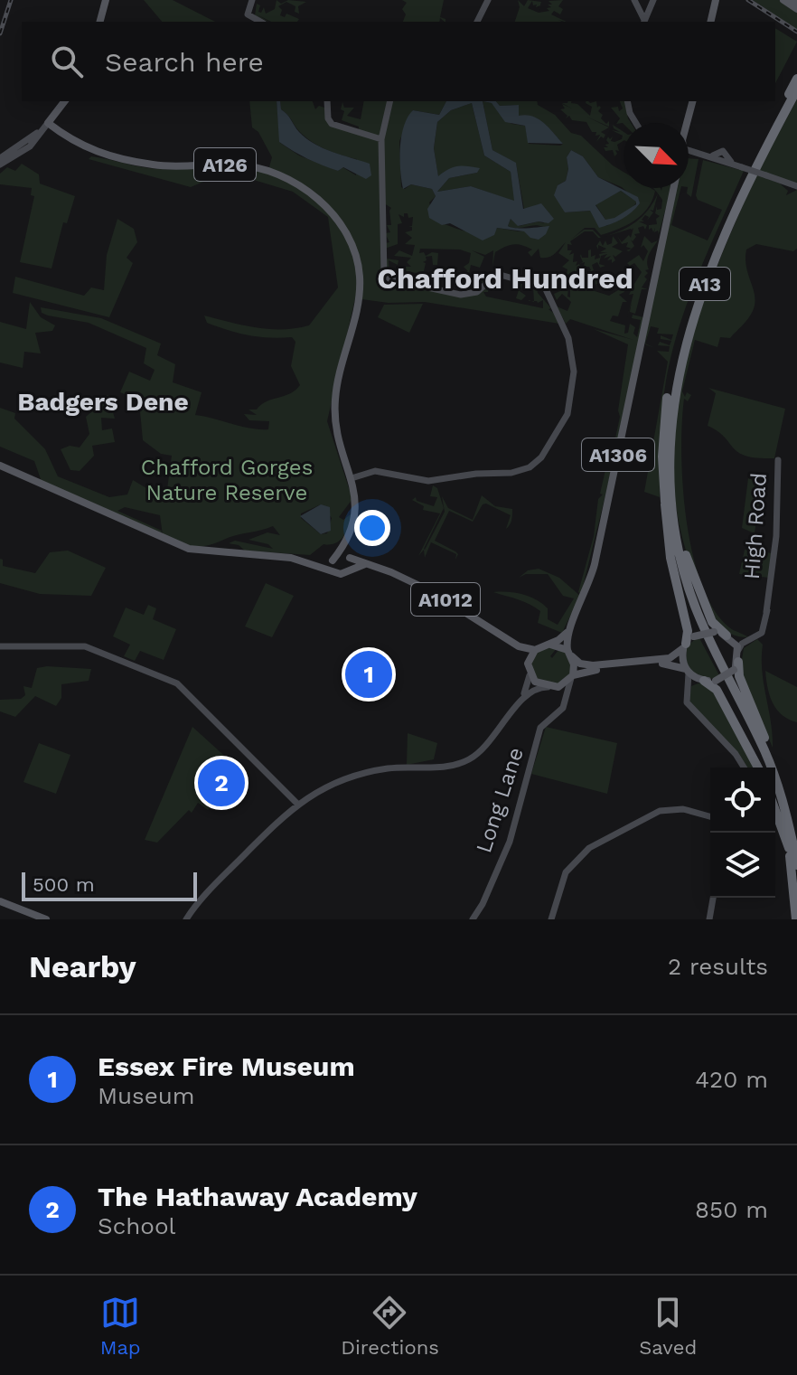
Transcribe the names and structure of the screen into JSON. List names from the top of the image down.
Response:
{
  "streets": {
    "highway": ["A13"],
    "main road": ["A126", "A1306", "A1012"],
    "street": ["High Road", "Long Lane"]
  },
  "crossings": [
    ["A126", "A1012"],
    ["A13", "High Road"],
    ["A1306", "A1012"],
    ["A1306", "Long Lane"],
    ["A1012", "Long Lane"]
  ],
  "districts": ["Chafford Hundred", "Badgers Dene"],
  "parks": ["Chafford Gorges Nature Reserve"],
  "scale_bar": "500 m",
  "north": "bottom right",
  "page": {
    "search": "Search here",
    "pins": ["1", "2"],
    "scale": "500 m",
    "heading": ["Nearby", "2 results"],
    "list": [
      {
        "mark": "1",
        "name": "Essex Fire Museum",
        "note": "Museum",
        "value": "420 m"
      },
      {
        "mark": "2",
        "name": "The Hathaway Academy",
        "note": "School",
        "value": "850 m"
      }
    ],
    "nav": ["Map", "Directions", "Saved"]
  }
}
